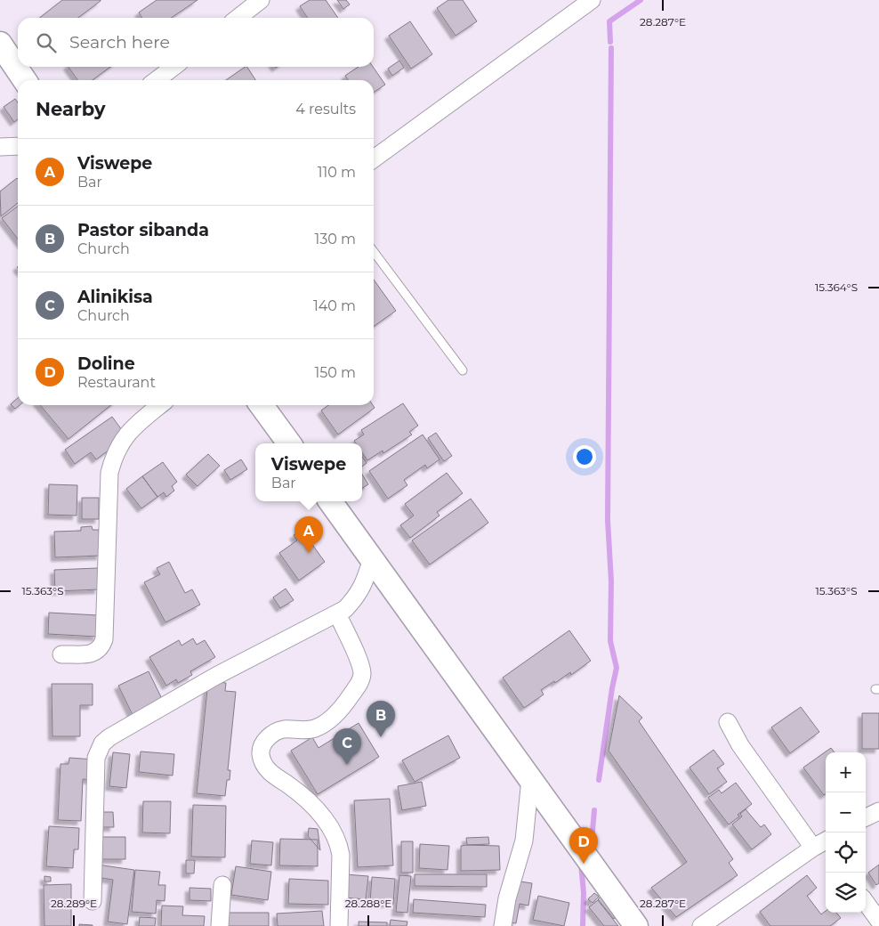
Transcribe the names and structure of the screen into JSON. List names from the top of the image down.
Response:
{
  "page": {
    "search": "Search here",
    "heading": ["Nearby", "4 results"],
    "list": [
      {
        "mark": "A",
        "name": "Viswepe",
        "note": "Bar",
        "value": "110 m"
      },
      {
        "mark": "B",
        "name": "Pastor sibanda",
        "note": "Church",
        "value": "130 m"
      },
      {
        "mark": "C",
        "name": "Alinikisa",
        "note": "Church",
        "value": "140 m"
      },
      {
        "mark": "D",
        "name": "Doline",
        "note": "Restaurant",
        "value": "150 m"
      }
    ],
    "popup": ["Viswepe", "Bar"],
    "pins": [
      "A",
      "B",
      "C",
      "D"
    ],
    "map_buttons": ["+", "−"]
  },
  "coordinates": [
    "28.287°E",
    "15.364°S",
    "15.363°S",
    "28.289°E",
    "28.288°E"
  ]
}
